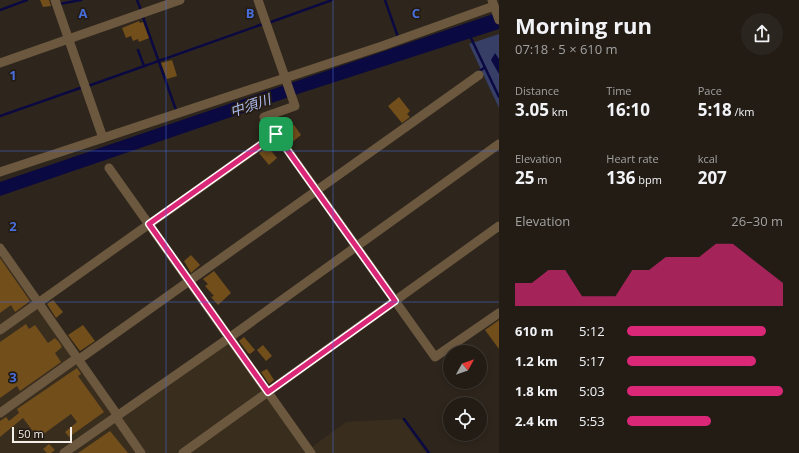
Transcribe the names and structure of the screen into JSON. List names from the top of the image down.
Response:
{
  "water": ["中須川"],
  "scale_bar": "50 m",
  "north": "top right",
  "page": {
    "heading": ["Morning run", "07:18 · 5 × 610 m"],
    "stats": [
      ["Distance", "3.05 km"],
      ["Time", "16:10"],
      ["Pace", "5:18 /km"],
      ["Elevation", "25 m"],
      ["Heart rate", "136 bpm"],
      ["kcal", "207"]
    ],
    "chart": ["Elevation", "26–30 m"],
    "list": [
      {
        "name": "610 m",
        "note": "5:12"
      },
      {
        "name": "1.2 km",
        "note": "5:17"
      },
      {
        "name": "1.8 km",
        "note": "5:03"
      },
      {
        "name": "2.4 km",
        "note": "5:53"
      }
    ],
    "scale": "50 m"
  },
  "grid": {
    "columns": ["A", "B", "C"],
    "rows": ["1", "2", "3"]
  }
}
